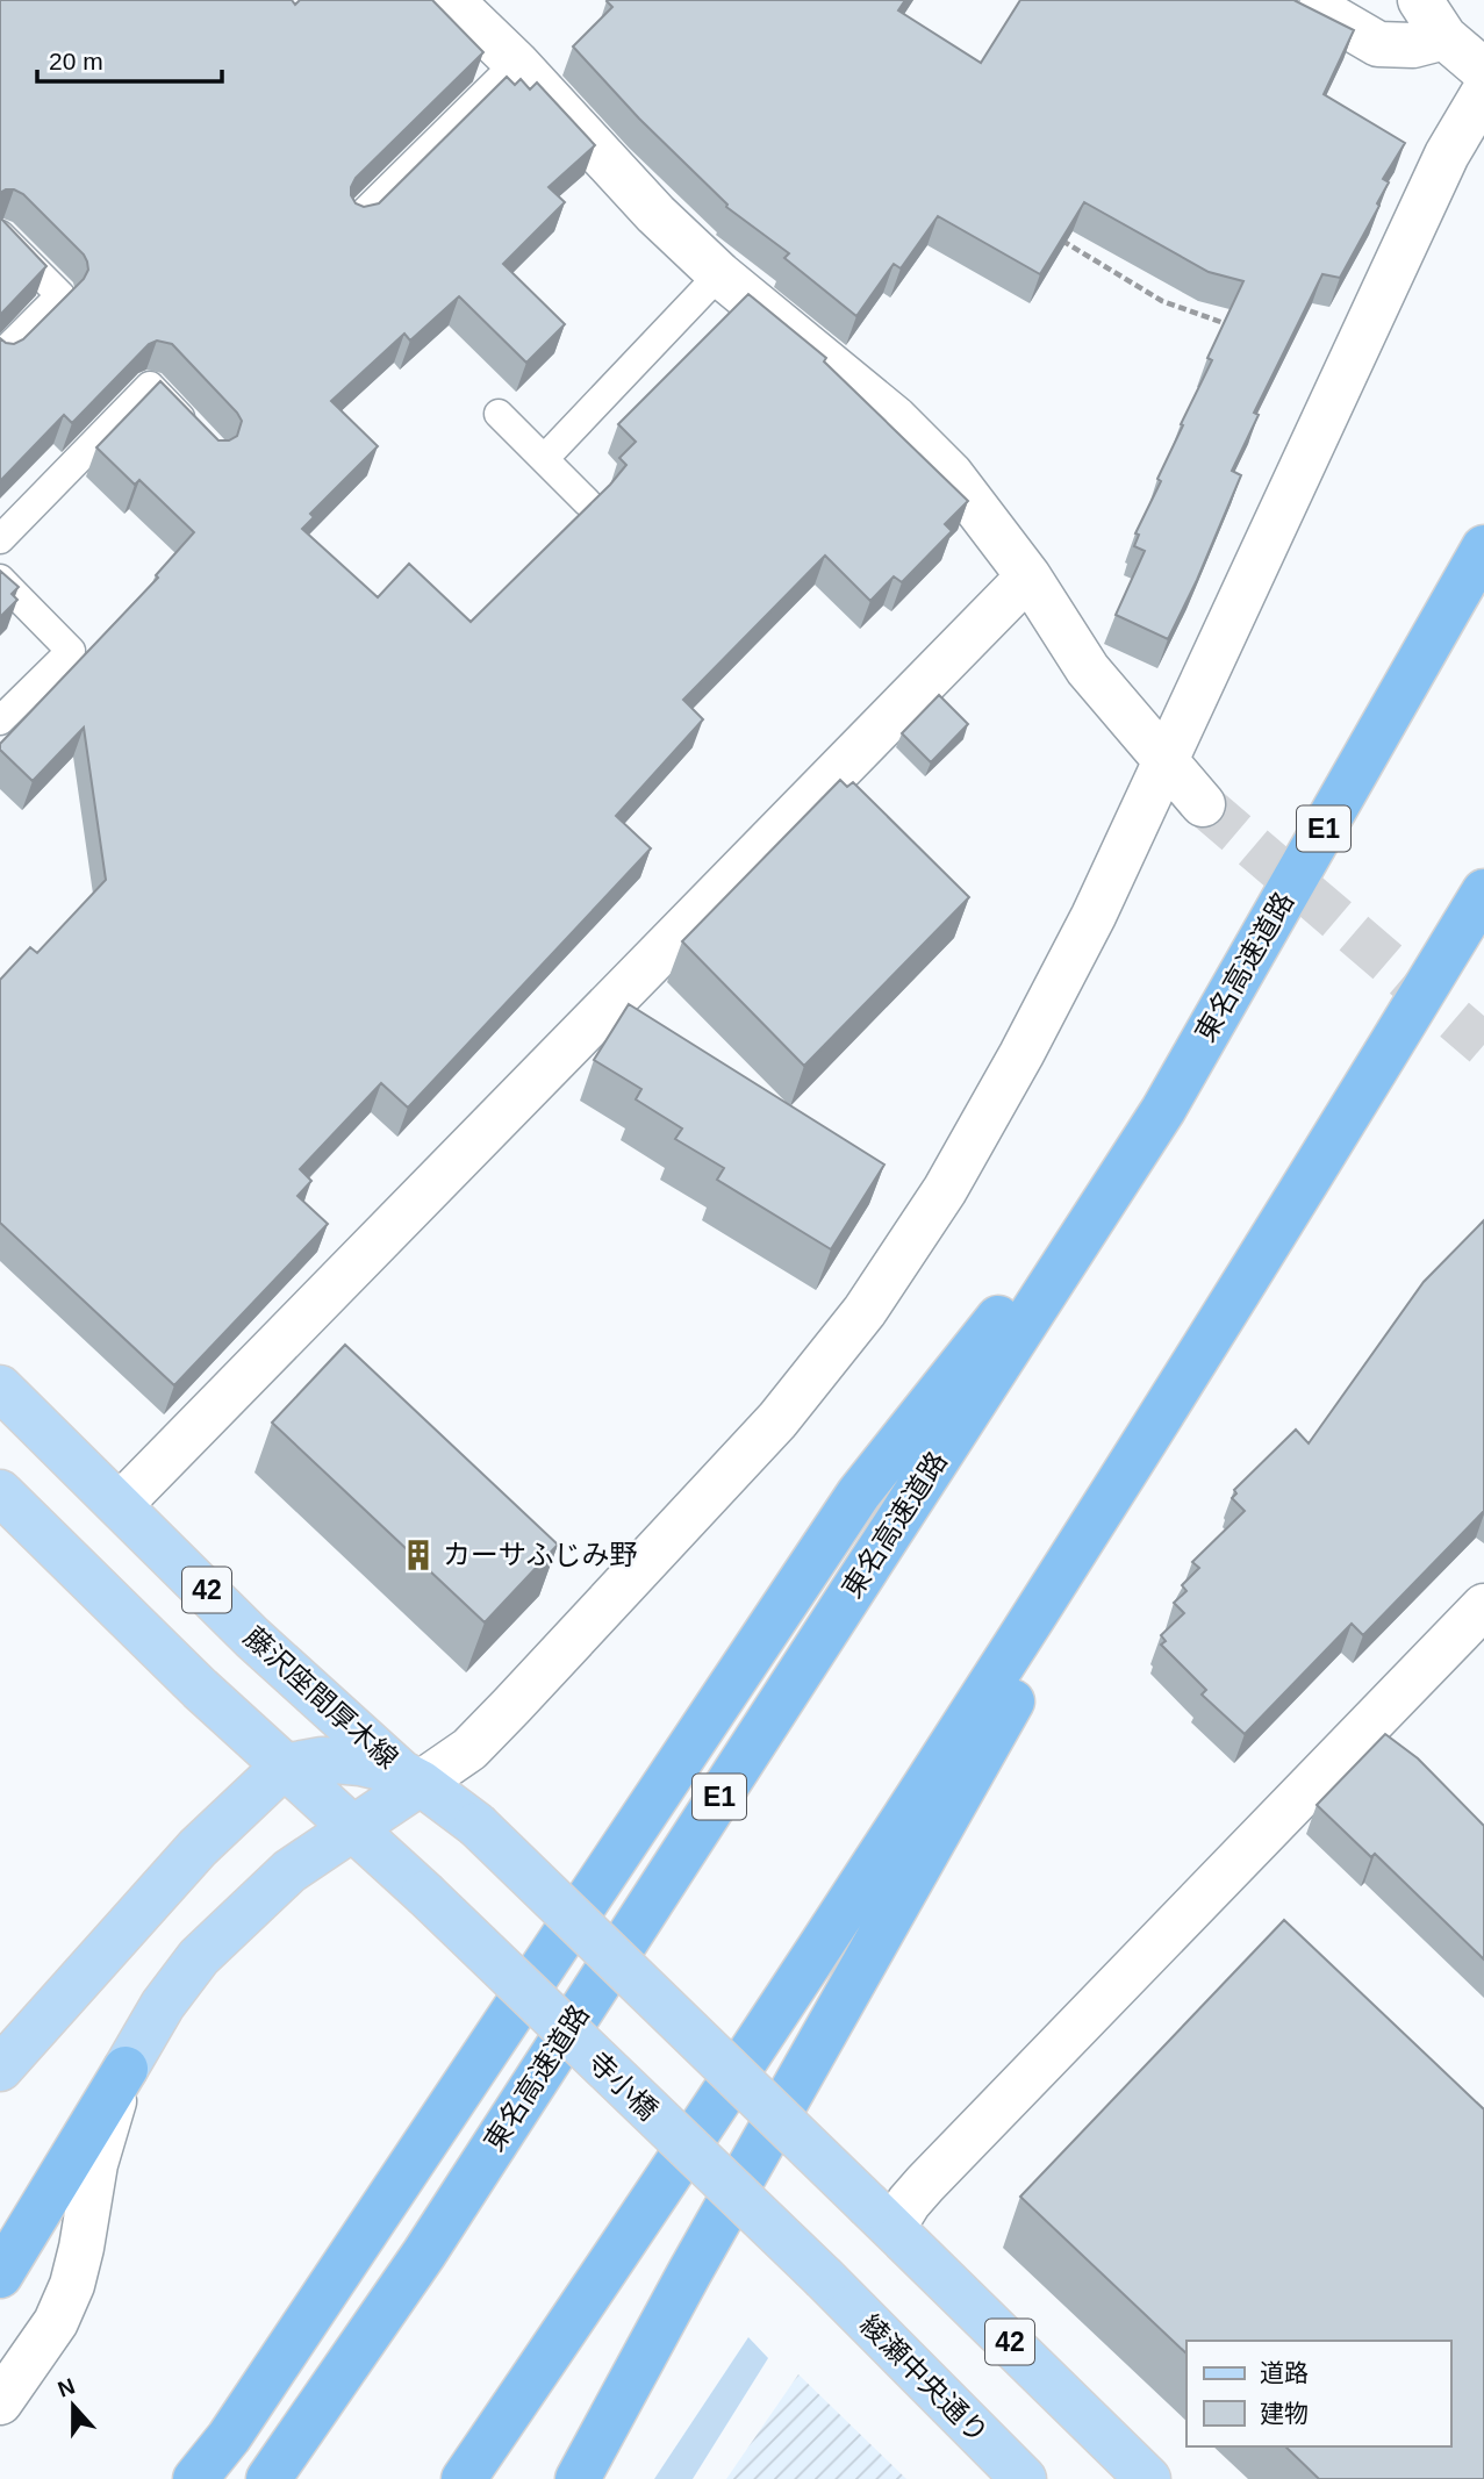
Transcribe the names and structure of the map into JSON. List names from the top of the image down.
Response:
{
  "streets": {
    "highway": ["E1", "東名高速道路"],
    "main road": [
      "42",
      "藤沢座間厚木線",
      "寺小橋",
      "綾瀬中央通り"
    ]
  },
  "crossings": [
    ["42", "藤沢座間厚木線"],
    ["42", "寺小橋"],
    ["寺小橋", "綾瀬中央通り"]
  ],
  "places": {
    "building": ["カーサふじみ野"]
  },
  "legend": ["道路", "建物"],
  "scale_bar": "20 m",
  "north": "top"
}
